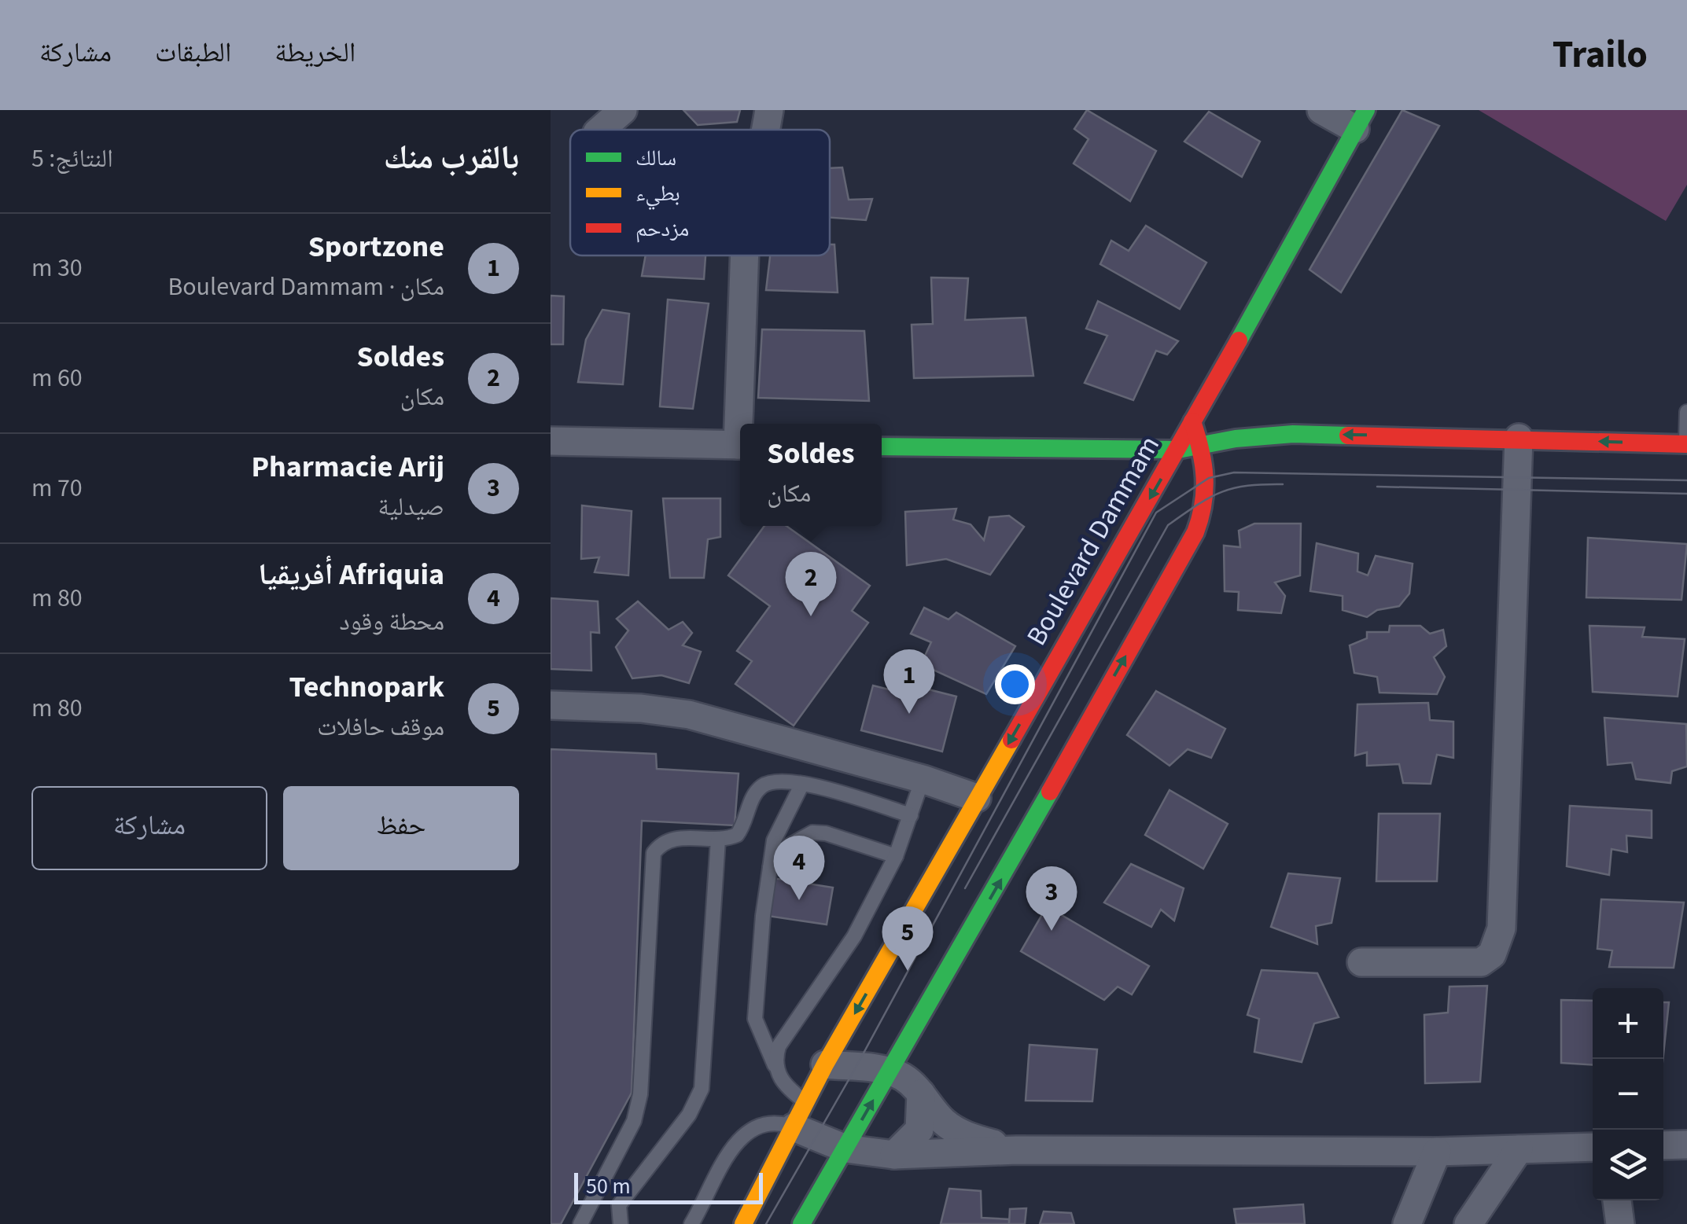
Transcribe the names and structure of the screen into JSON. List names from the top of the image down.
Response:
{
  "streets": {
    "street": ["Boulevard Dammam"]
  },
  "legend": ["سالك", "بطيء", "مزدحم"],
  "scale_bar": "50 m",
  "page": {
    "header": "Trailo",
    "nav": ["الخريطة", "الطبقات", "مشاركة"],
    "heading": ["بالقرب منك", "النتائج: 5"],
    "list": [
      {
        "mark": "1",
        "name": "Sportzone",
        "note": "مكان · Boulevard Dammam",
        "value": "30 m"
      },
      {
        "mark": "2",
        "name": "Soldes",
        "note": "مكان",
        "value": "60 m"
      },
      {
        "mark": "3",
        "name": "Pharmacie Arij",
        "note": "صيدلية",
        "value": "70 m"
      },
      {
        "mark": "4",
        "name": "Afriquia أفريقيا",
        "note": "محطة وقود",
        "value": "80 m"
      },
      {
        "mark": "5",
        "name": "Technopark",
        "note": "موقف حافلات",
        "value": "80 m"
      }
    ],
    "popup": ["Soldes", "مكان"],
    "pins": [
      "2",
      "1",
      "4",
      "3",
      "5"
    ],
    "buttons": ["حفظ", "مشاركة"],
    "map_buttons": ["+", "−"],
    "scale": "50 m"
  }
}
